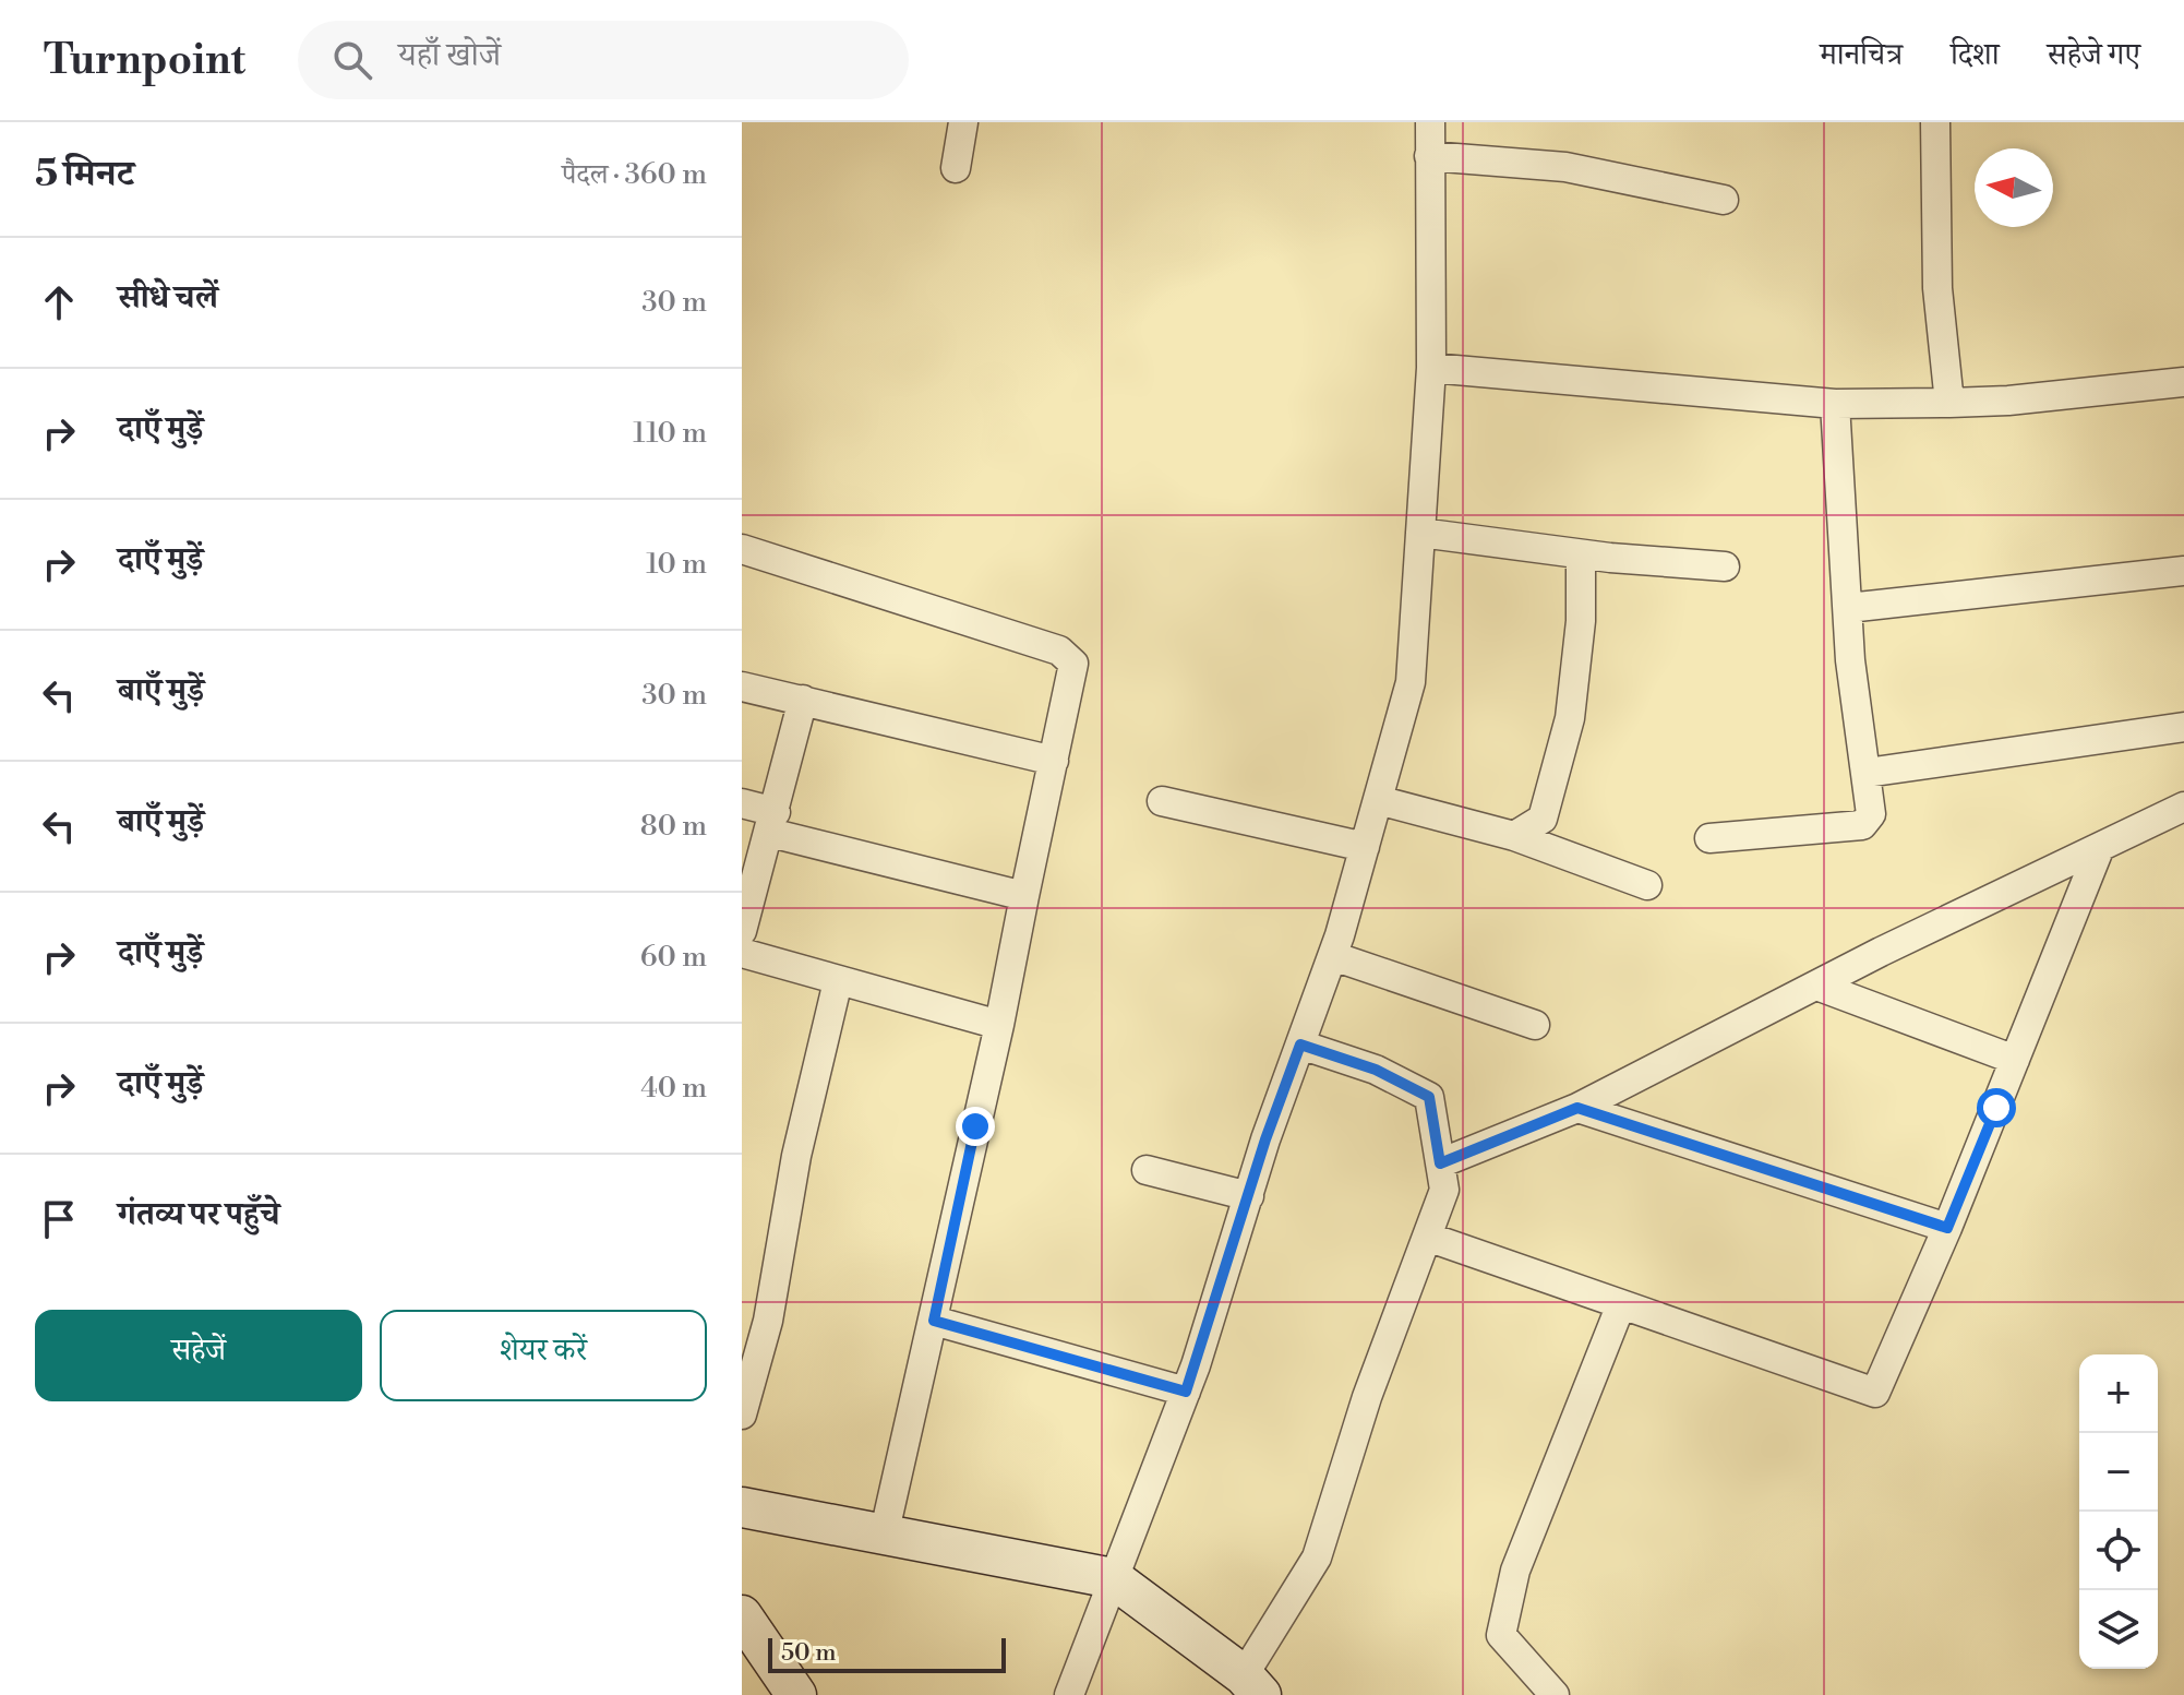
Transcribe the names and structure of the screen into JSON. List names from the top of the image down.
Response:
{
  "scale_bar": "50 m",
  "north": "left",
  "page": {
    "header": "Turnpoint",
    "search": "यहाँ खोजें",
    "nav": ["मानचित्र", "दिशा", "सहेजे गए"],
    "heading": ["5 मिनट", "पैदल · 360 m"],
    "list": [
      ["सीधे चलें", "30 m"],
      ["दाएँ मुड़ें", "110 m"],
      ["दाएँ मुड़ें", "10 m"],
      ["बाएँ मुड़ें", "30 m"],
      ["बाएँ मुड़ें", "80 m"],
      ["दाएँ मुड़ें", "60 m"],
      ["दाएँ मुड़ें", "40 m"],
      "गंतव्य पर पहुँचे"
    ],
    "buttons": ["सहेजें", "शेयर करें"],
    "map_buttons": ["+", "−"],
    "scale": "50 m"
  }
}
